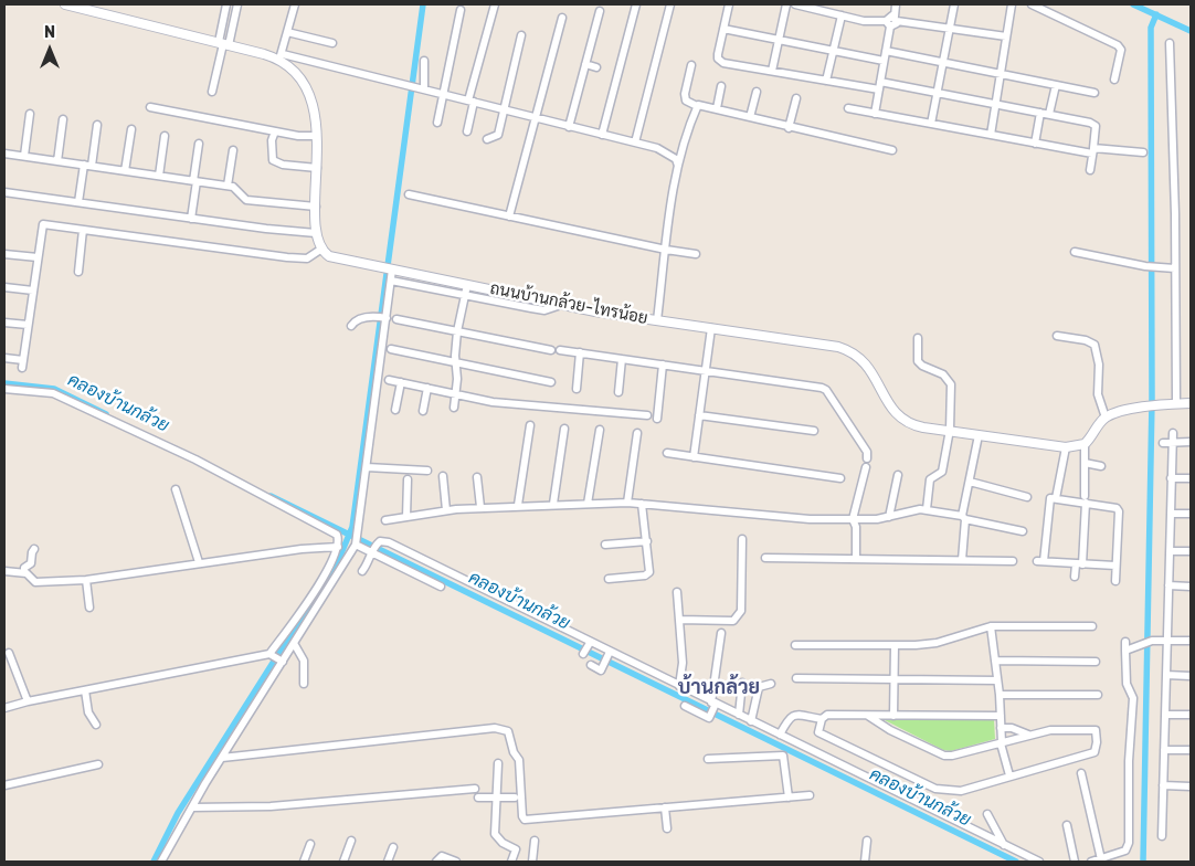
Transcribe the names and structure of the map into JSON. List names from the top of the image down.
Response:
{
  "streets": {
    "street": ["ถนนบ้านกล้วย-ไทรน้อย"]
  },
  "districts": ["บ้านกล้วย"],
  "water": ["คลองบ้านกล้วย"],
  "north": "top"
}
